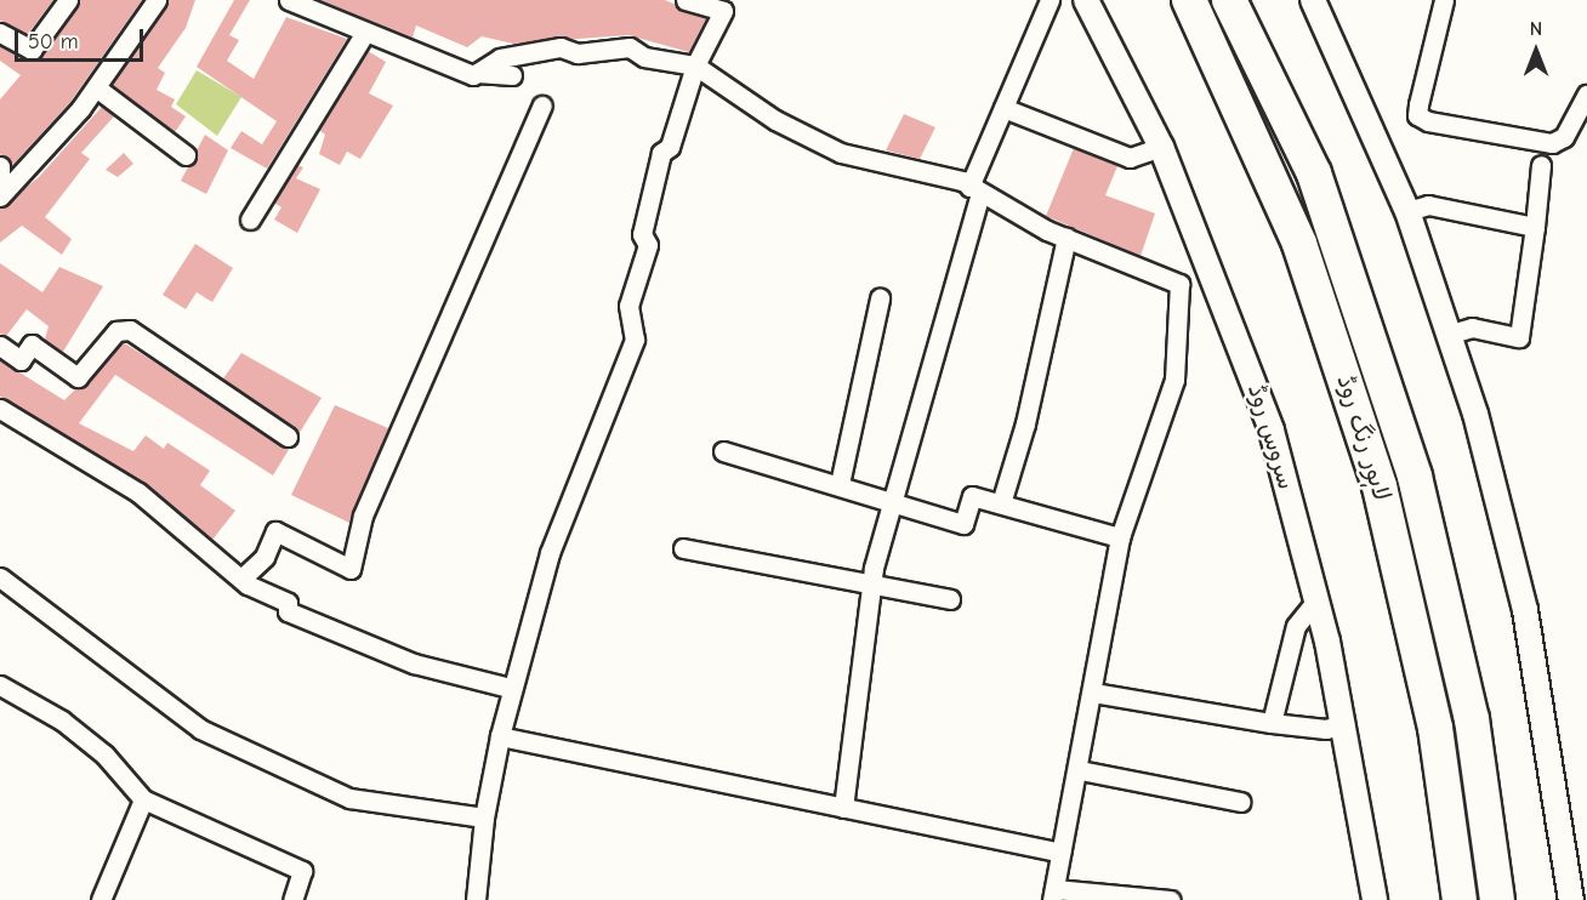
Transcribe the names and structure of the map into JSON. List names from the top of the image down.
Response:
{
  "streets": {
    "highway": ["لاہور رنگ روڈ"],
    "street": ["سروس روڈ"]
  },
  "scale_bar": "50 m",
  "north": "top"
}
